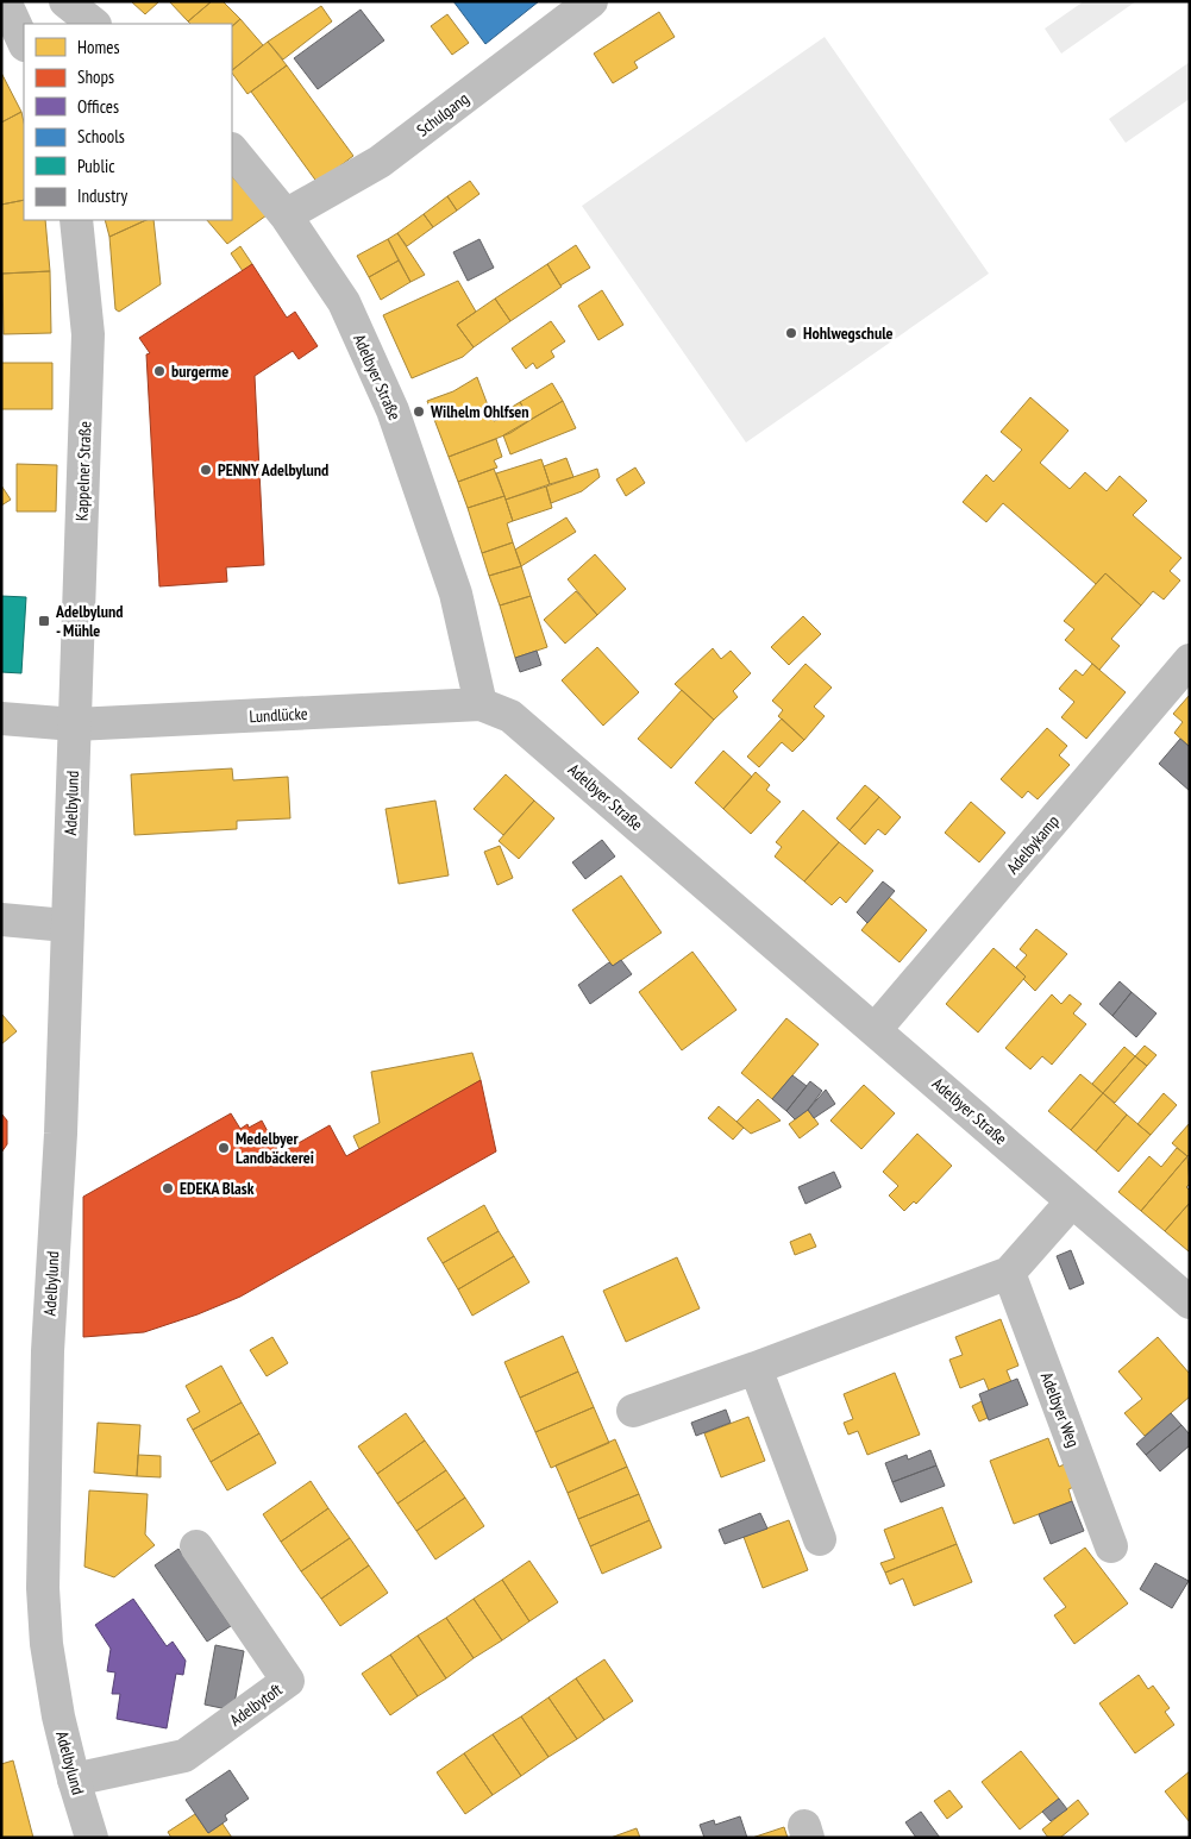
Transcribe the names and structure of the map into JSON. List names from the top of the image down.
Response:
{
  "streets": {
    "street": [
      "Schulgang",
      "Adelbyer Straße",
      "Kappelner Straße",
      "Lundlücke",
      "Adelbylund",
      "Adelbykamp",
      "Adelbyer Weg",
      "Adelbytoft"
    ]
  },
  "crossings": [
    ["Schulgang", "Adelbyer Straße"],
    ["Adelbyer Straße", "Lundlücke"],
    ["Adelbyer Straße", "Adelbykamp"],
    ["Kappelner Straße", "Lundlücke"],
    ["Kappelner Straße", "Adelbylund"],
    ["Lundlücke", "Adelbylund"],
    ["Adelbylund", "Adelbytoft"]
  ],
  "places": {
    "other": [
      "Hohlwegschule",
      "burgerme",
      "Wilhelm Ohlfsen",
      "PENNY Adelbylund",
      "Medelbyer Landbäckerei",
      "EDEKA Blask"
    ],
    "transit": ["Adelbylund - Mühle"]
  },
  "legend": [
    "Homes",
    "Shops",
    "Offices",
    "Schools",
    "Public",
    "Industry"
  ]
}
